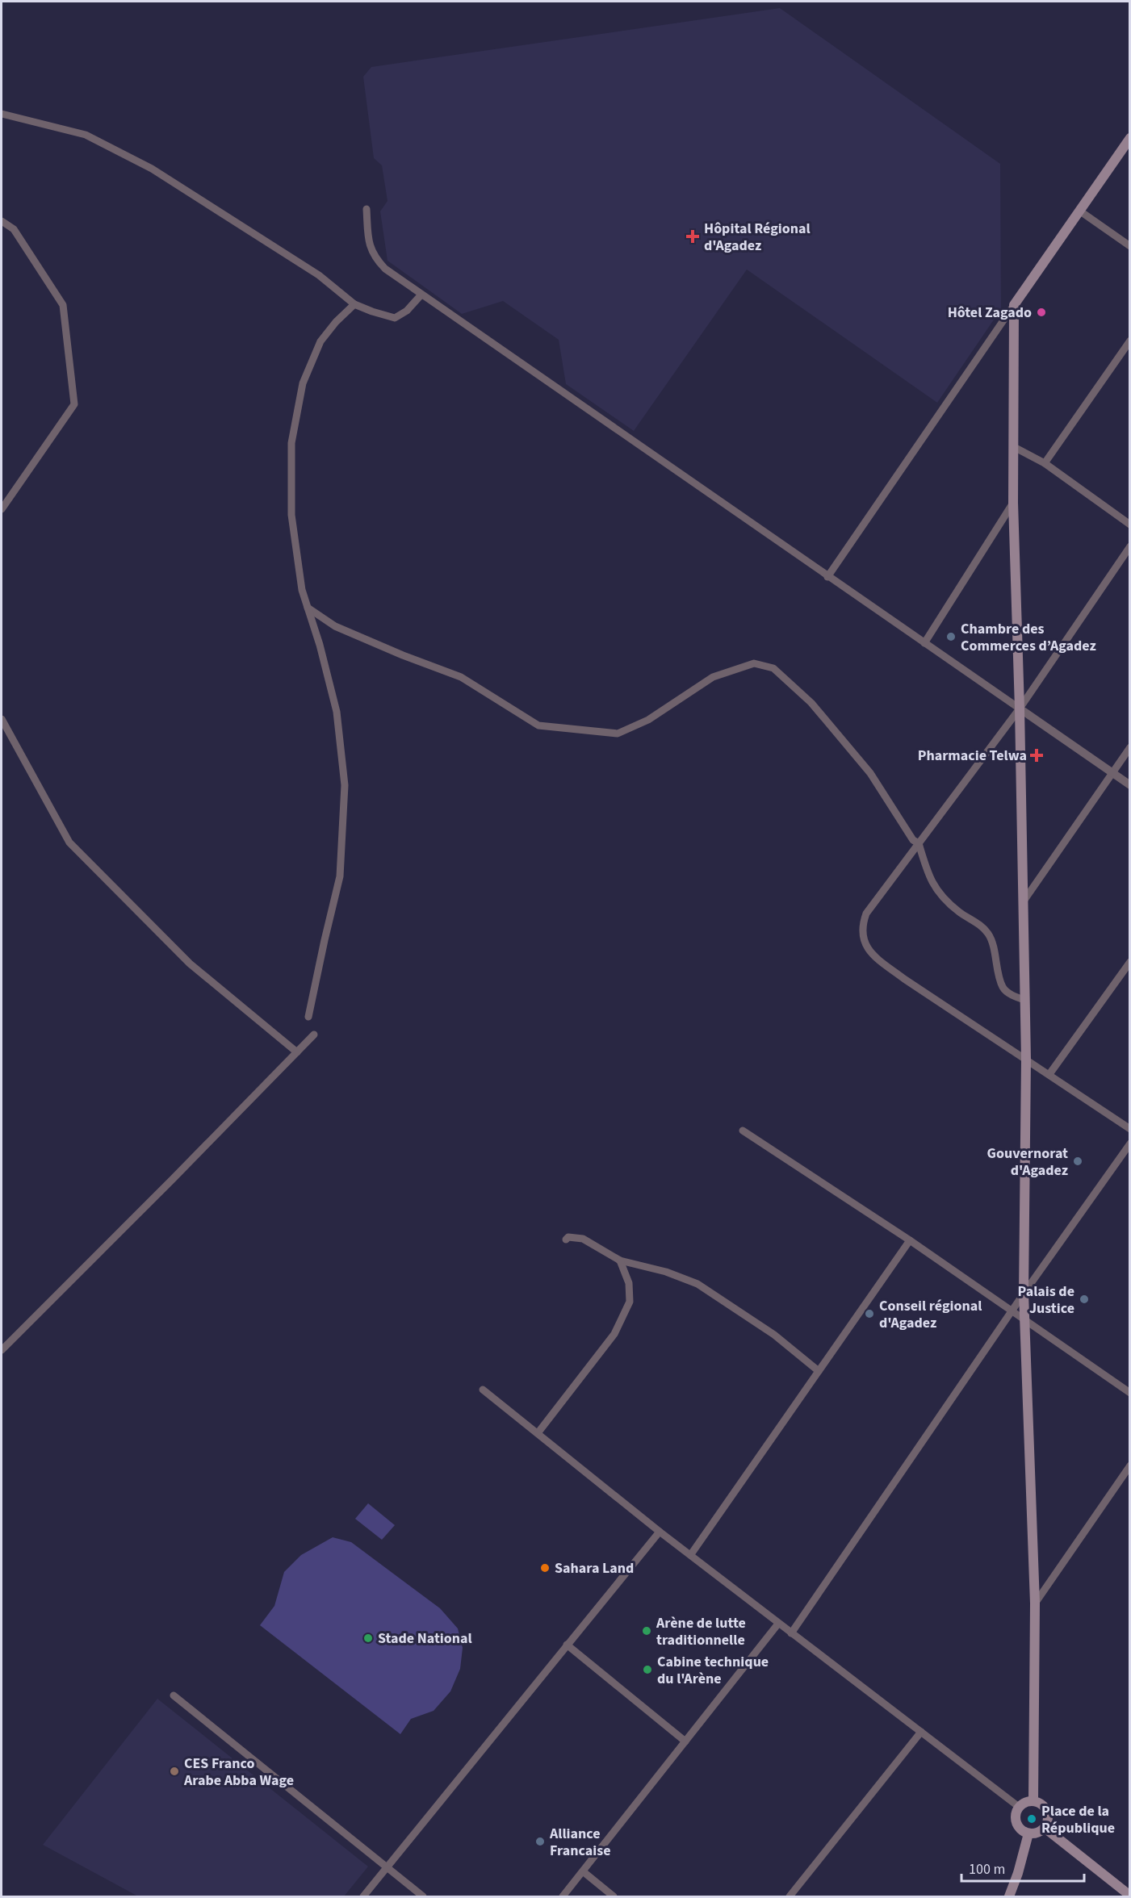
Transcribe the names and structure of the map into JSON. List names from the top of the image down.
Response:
{
  "places": {
    "health": ["Hôpital Régional d'Agadez", "Pharmacie Telwa"],
    "other": [
      "Hôtel Zagado",
      "Chambre des Commerces d’Agadez",
      "Gouvernorat d'Agadez",
      "Palais de Justice",
      "Conseil régional d'Agadez",
      "Sahara Land",
      "Arène de lutte traditionnelle",
      "Stade National",
      "Cabine technique du l'Arène",
      "CES Franco Arabe Abba Wage",
      "Place de la République",
      "Alliance Francaise"
    ]
  },
  "scale_bar": "100 m"
}
